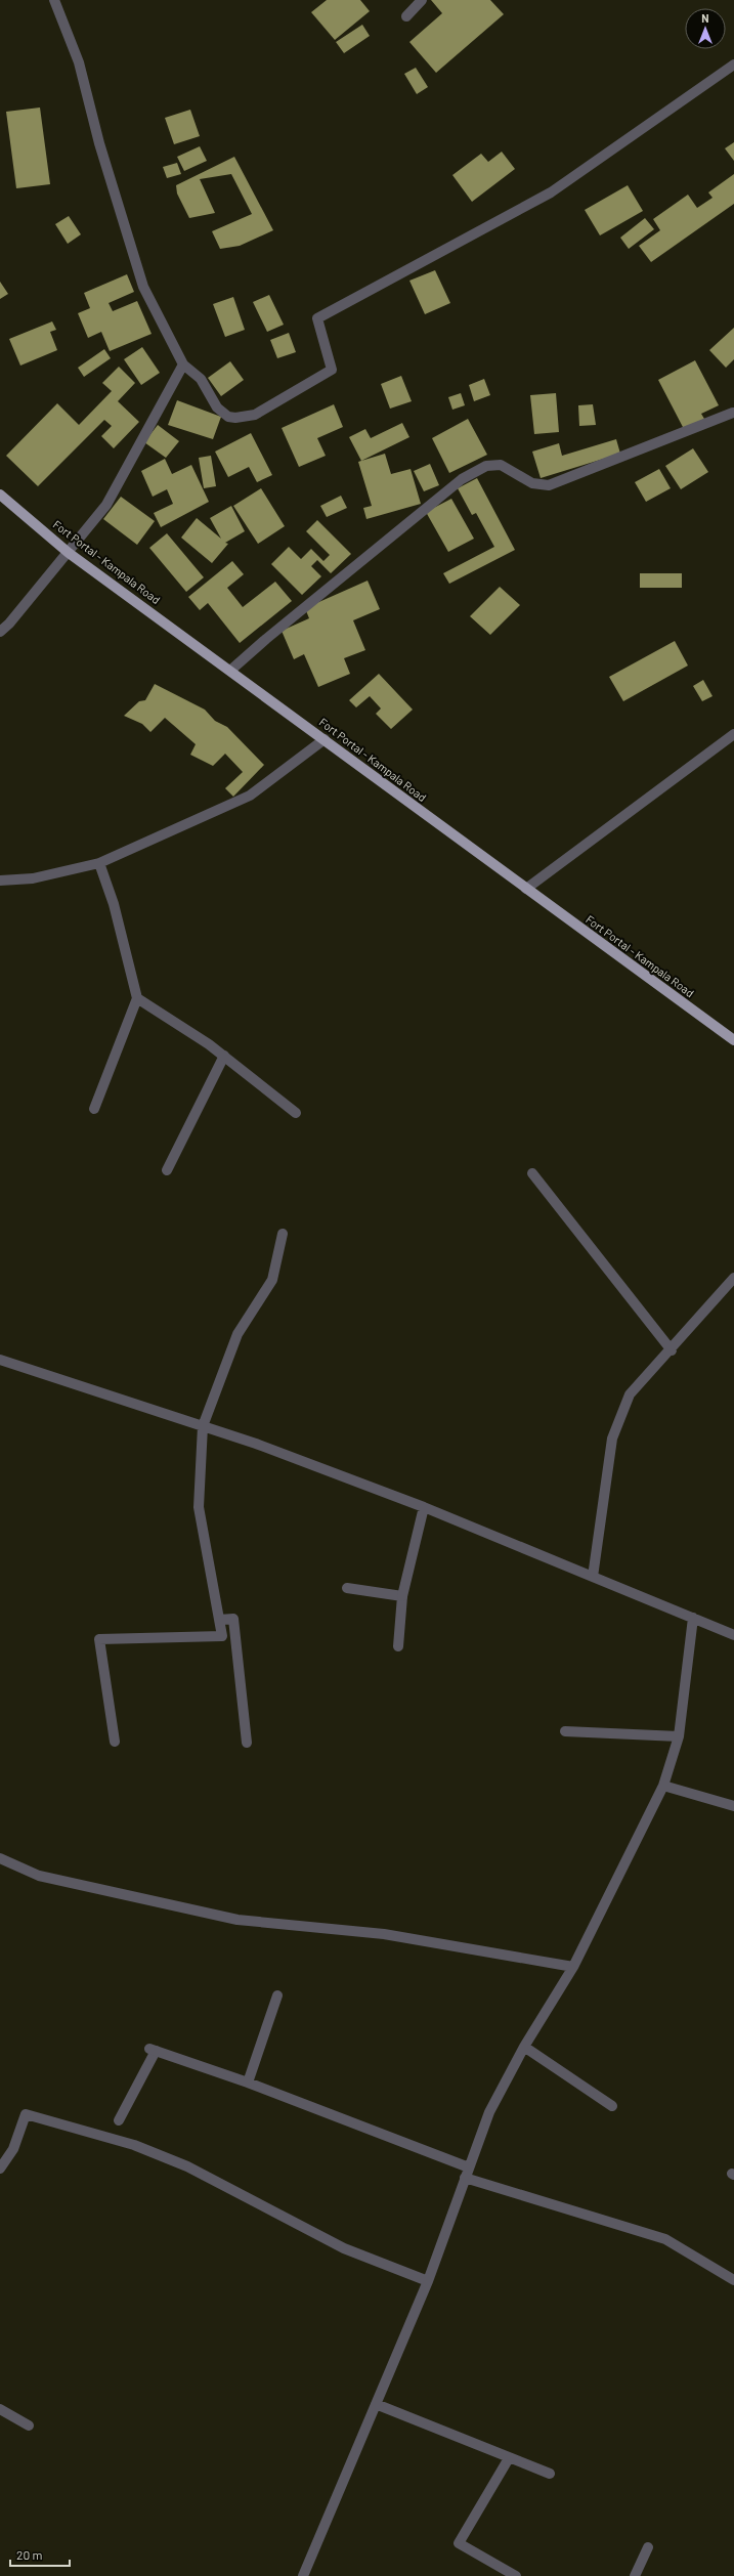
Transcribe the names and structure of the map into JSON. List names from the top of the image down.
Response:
{
  "streets": {
    "main road": ["Fort Portal - Kampala Road"]
  },
  "scale_bar": "20 m",
  "north": "top"
}
